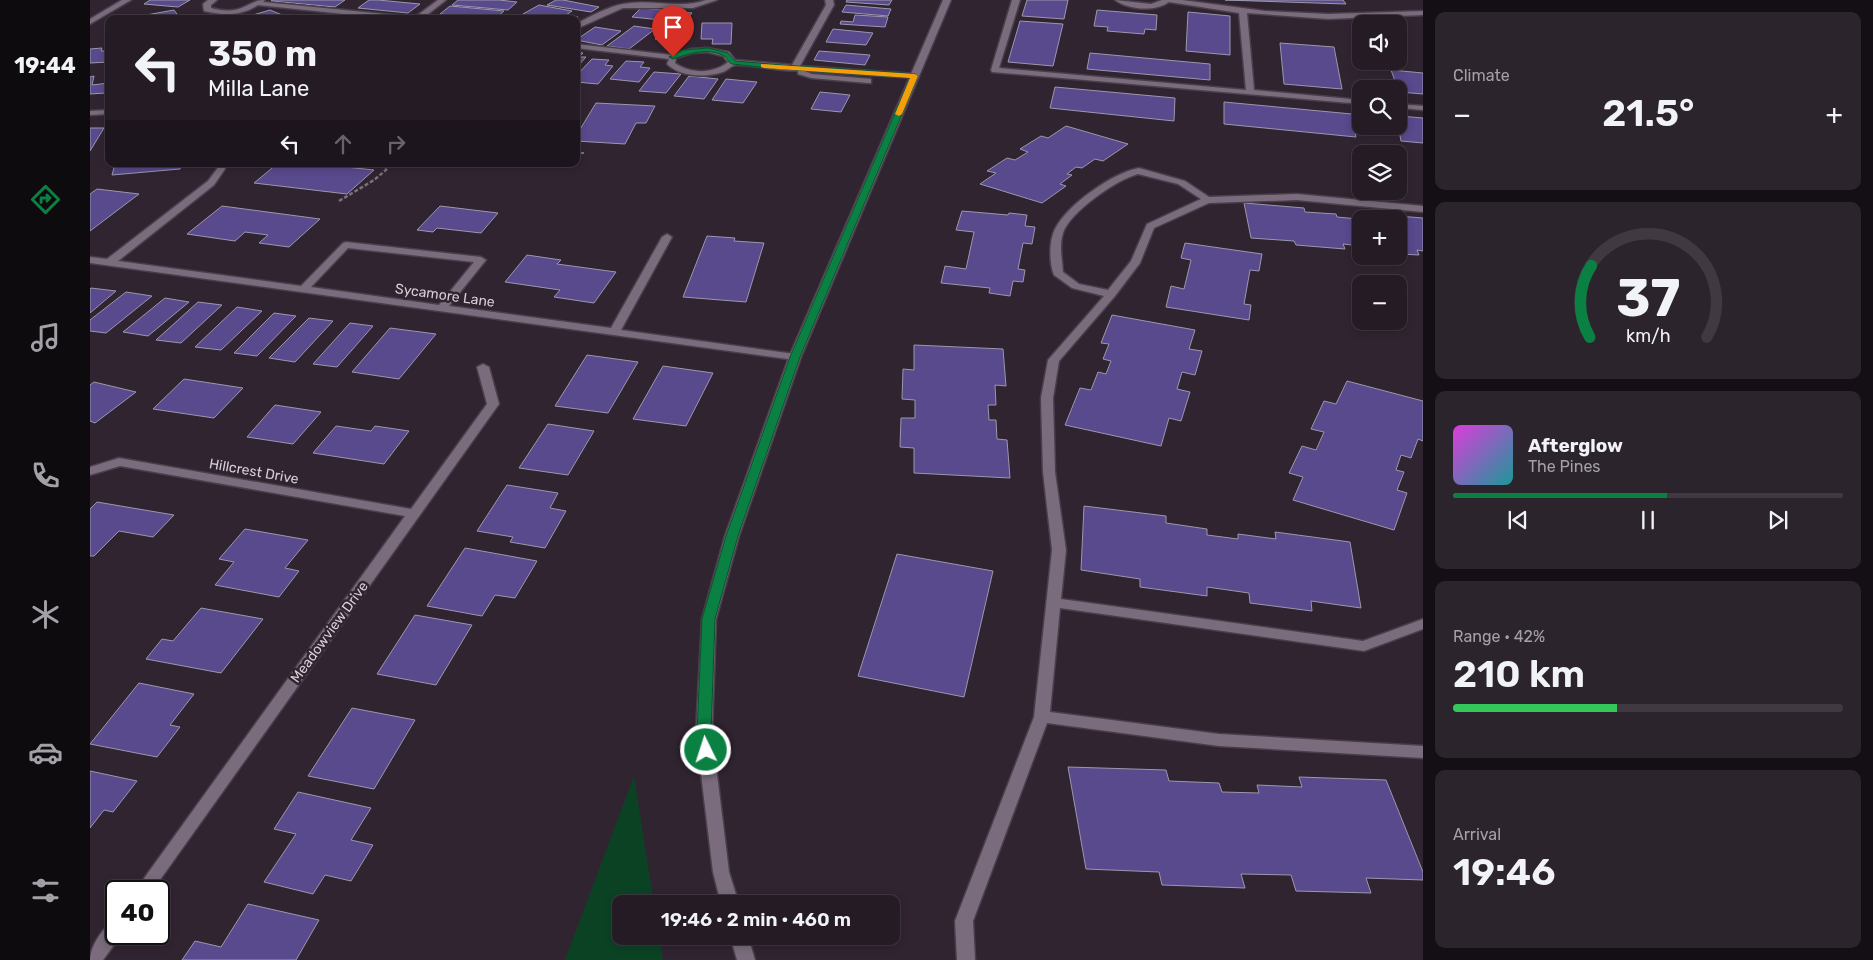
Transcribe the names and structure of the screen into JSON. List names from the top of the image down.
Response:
{
  "streets": {
    "street": ["Sycamore Lane", "Hillcrest Drive", "Meadowview Drive"]
  },
  "crossings": [
    ["Hillcrest Drive", "Meadowview Drive"]
  ],
  "page": {
    "tabs": "19:44",
    "tile": [
      "Climate",
      ["Range · 42%", "210 km"],
      ["Arrival", "19:46"]
    ],
    "map_buttons": ["+", "−"],
    "turn": ["350 m", "Milla Lane"],
    "heat": ["−", "21.5°", "+"],
    "song": ["Afterglow", "The Pines"],
    "limit": "40",
    "trip": "19:46 · 2 min · 460 m",
    "gauge": ["37", "km/h"]
  }
}
